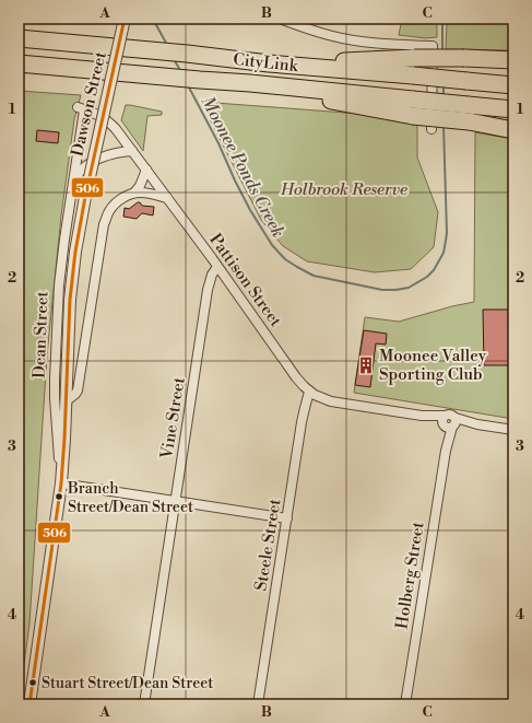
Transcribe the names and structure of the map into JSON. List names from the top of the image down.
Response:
{
  "streets": {
    "highway": ["CityLink"],
    "street": [
      "Dawson Street",
      "Pattison Street",
      "Dean Street",
      "Vine Street",
      "Steele Street",
      "Holberg Street"
    ]
  },
  "crossings": [
    ["Dawson Street", "Dean Street"],
    ["Pattison Street", "Dean Street"],
    ["Pattison Street", "Vine Street"],
    ["Pattison Street", "Steele Street"],
    ["Pattison Street", "Holberg Street"]
  ],
  "water": ["Moonee Ponds Creek"],
  "parks": ["Holbrook Reserve"],
  "places": {
    "building": ["Moonee Valley Sporting Club"],
    "other": ["Branch Street/Dean Street", "Stuart Street/Dean Street"]
  },
  "lines": ["transit line 506"],
  "grid": {
    "columns": ["A", "B", "C"],
    "rows": [
      "1",
      "2",
      "3",
      "4"
    ]
  }
}
